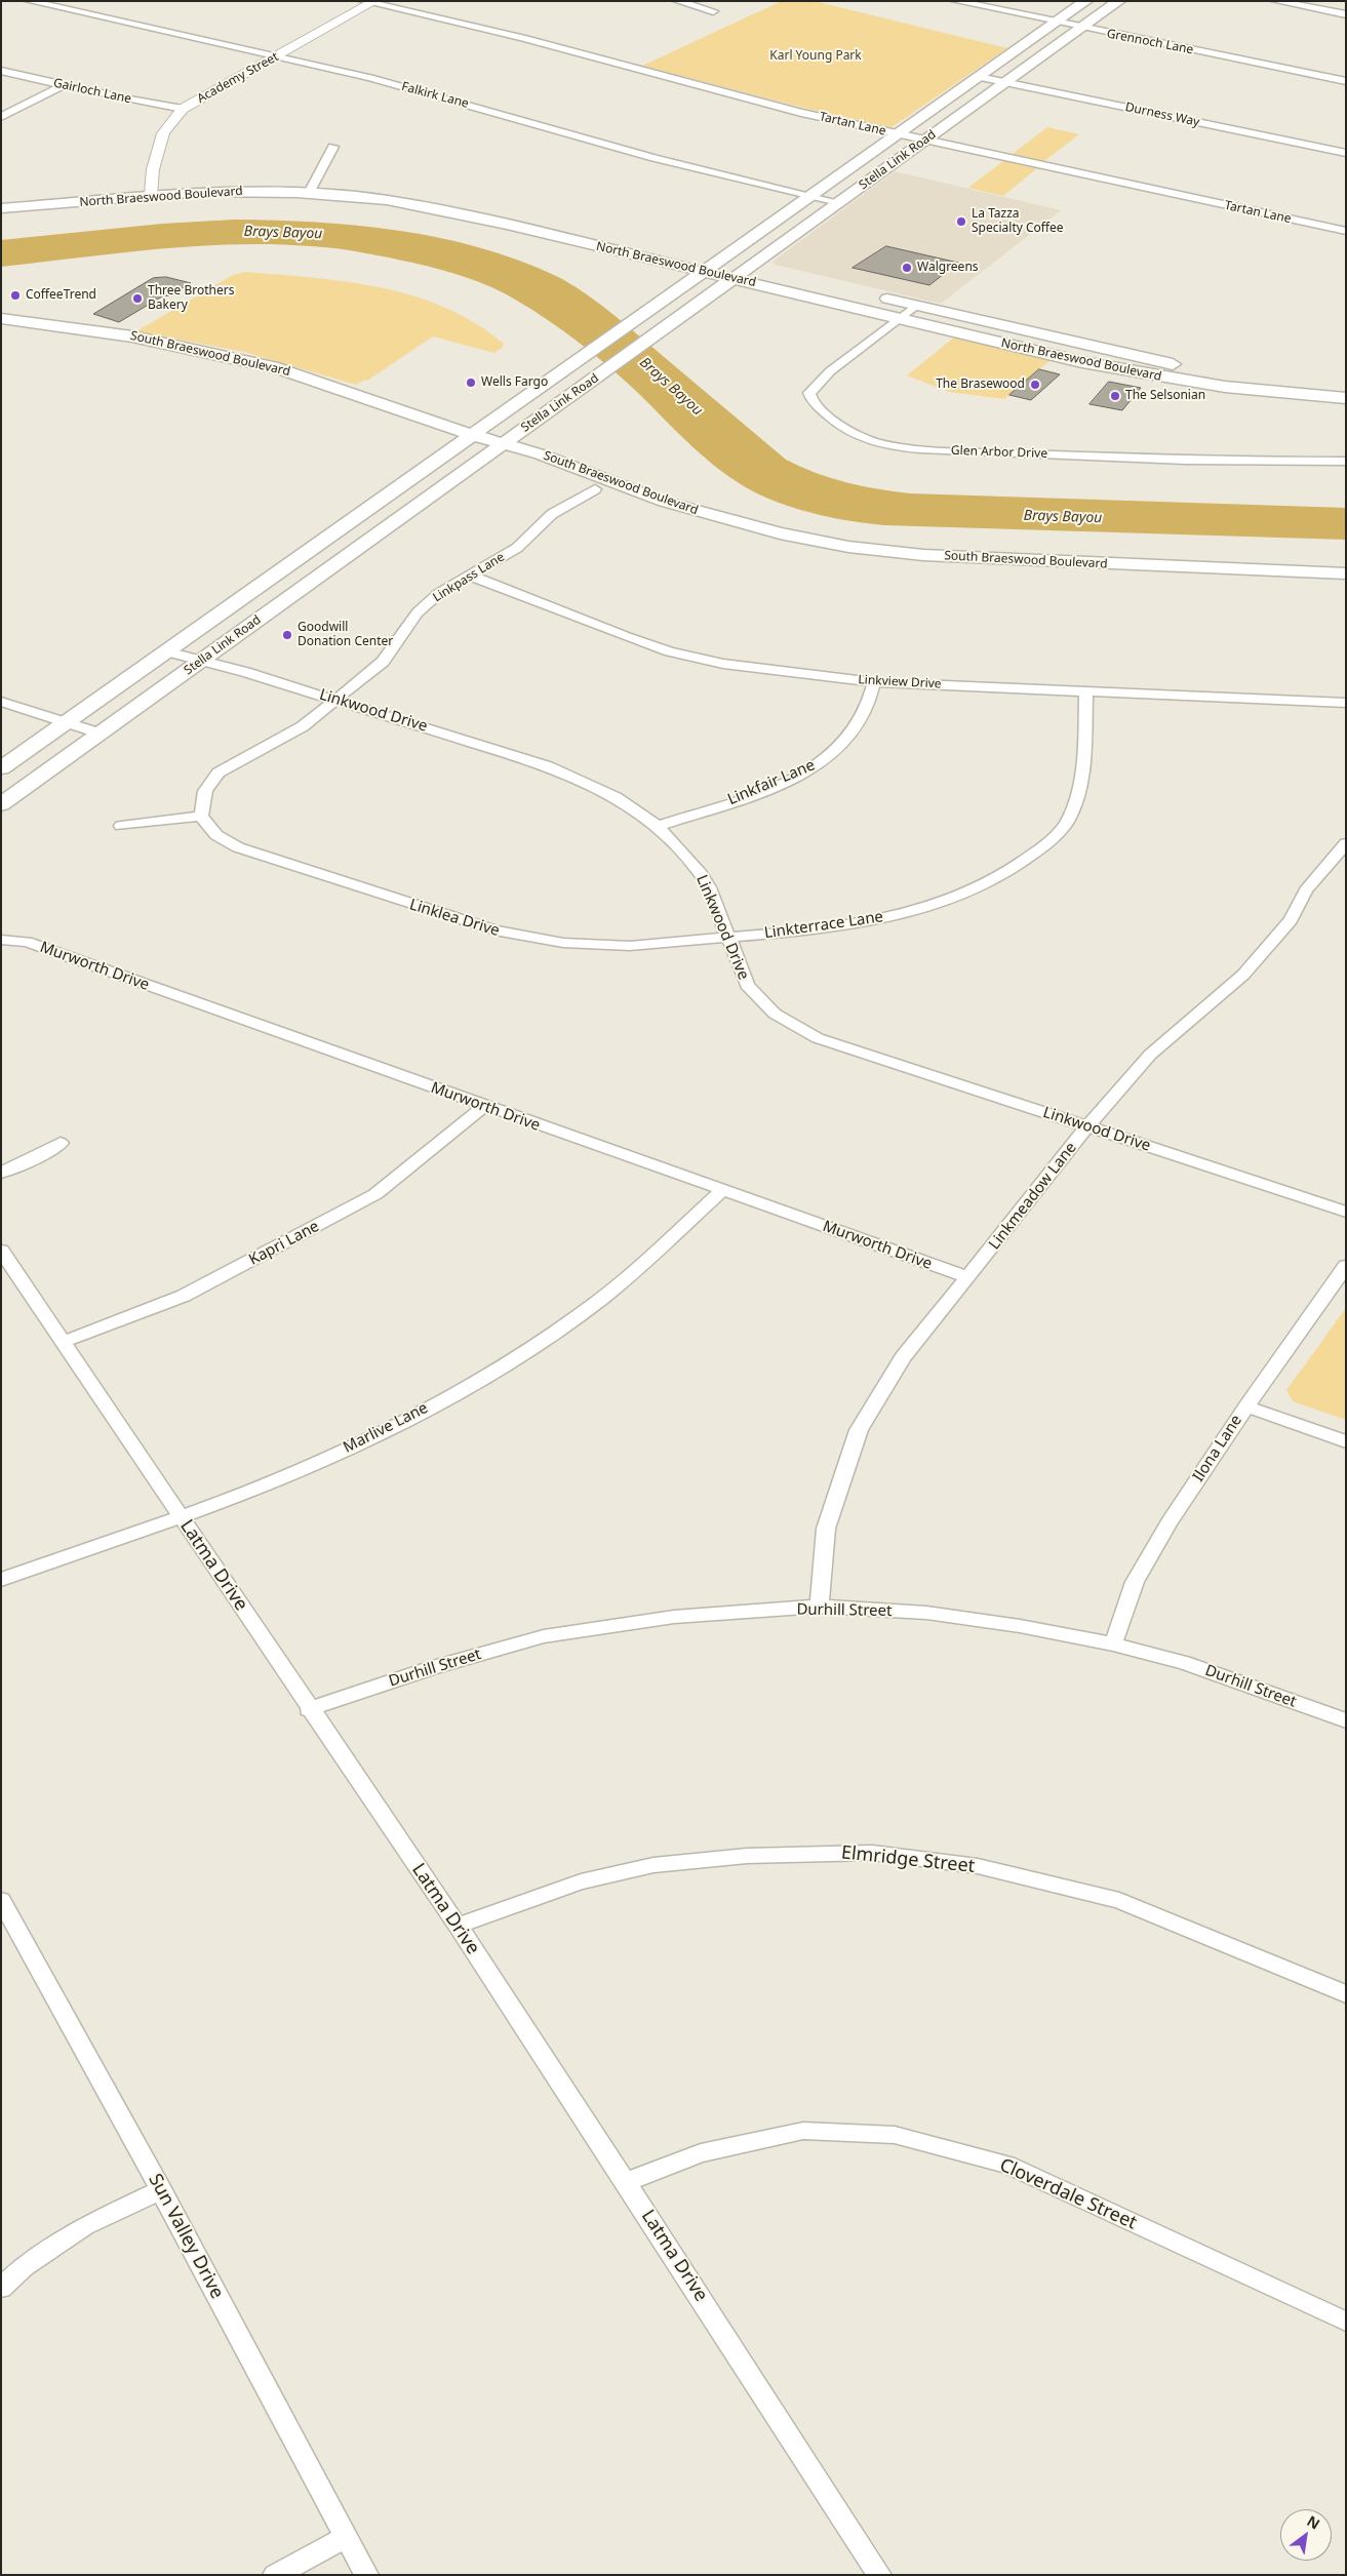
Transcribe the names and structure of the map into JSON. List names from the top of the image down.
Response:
{
  "streets": {
    "main road": ["Stella Link Road", "North Braeswood Boulevard", "South Braeswood Boulevard"],
    "street": [
      "Grennoch Lane",
      "Academy Street",
      "Gairloch Lane",
      "Falkirk Lane",
      "Durness Way",
      "Tartan Lane",
      "Glen Arbor Drive",
      "Linkpass Lane",
      "Linkview Drive",
      "Linkwood Drive",
      "Linkfair Lane",
      "Linklea Drive",
      "Linkterrace Lane",
      "Murworth Drive",
      "Linkmeadow Lane",
      "Kapri Lane",
      "Marlive Lane",
      "Ilona Lane",
      "Latma Drive",
      "Durhill Street",
      "Elmridge Street",
      "Cloverdale Street",
      "Sun Valley Drive"
    ]
  },
  "crossings": [
    ["Grennoch Lane", "Stella Link Road"],
    ["Academy Street", "Gairloch Lane"],
    ["Academy Street", "Falkirk Lane"],
    ["Academy Street", "Tartan Lane"],
    ["Academy Street", "North Braeswood Boulevard"],
    ["Falkirk Lane", "Stella Link Road"],
    ["Durness Way", "Stella Link Road"],
    ["Tartan Lane", "Stella Link Road"],
    ["Stella Link Road", "North Braeswood Boulevard"],
    ["Stella Link Road", "South Braeswood Boulevard"],
    ["Stella Link Road", "Linkwood Drive"],
    ["North Braeswood Boulevard", "Glen Arbor Drive"],
    ["South Braeswood Boulevard", "Linkpass Lane"],
    ["Linkpass Lane", "Linkview Drive"],
    ["Linkpass Lane", "Linkwood Drive"],
    ["Linkpass Lane", "Linklea Drive"],
    ["Linkview Drive", "Linkfair Lane"],
    ["Linkview Drive", "Linkterrace Lane"],
    ["Linkwood Drive", "Linkfair Lane"],
    ["Linkwood Drive", "Linklea Drive"],
    ["Linkwood Drive", "Linkterrace Lane"],
    ["Linkwood Drive", "Linkmeadow Lane"],
    ["Linklea Drive", "Linkterrace Lane"],
    ["Murworth Drive", "Linkmeadow Lane"],
    ["Murworth Drive", "Kapri Lane"],
    ["Murworth Drive", "Marlive Lane"],
    ["Linkmeadow Lane", "Durhill Street"],
    ["Kapri Lane", "Latma Drive"],
    ["Marlive Lane", "Latma Drive"],
    ["Ilona Lane", "Durhill Street"],
    ["Latma Drive", "Durhill Street"],
    ["Latma Drive", "Elmridge Street"],
    ["Latma Drive", "Cloverdale Street"]
  ],
  "water": ["Brays Bayou"],
  "parks": ["Karl Young Park"],
  "places": [
    "La Tazza Specialty Coffee",
    "Walgreens",
    "CoffeeTrend",
    "Three Brothers Bakery",
    "Wells Fargo",
    "The Brasewood",
    "The Selsonian",
    "Goodwill Donation Center"
  ],
  "north": "top right"
}
